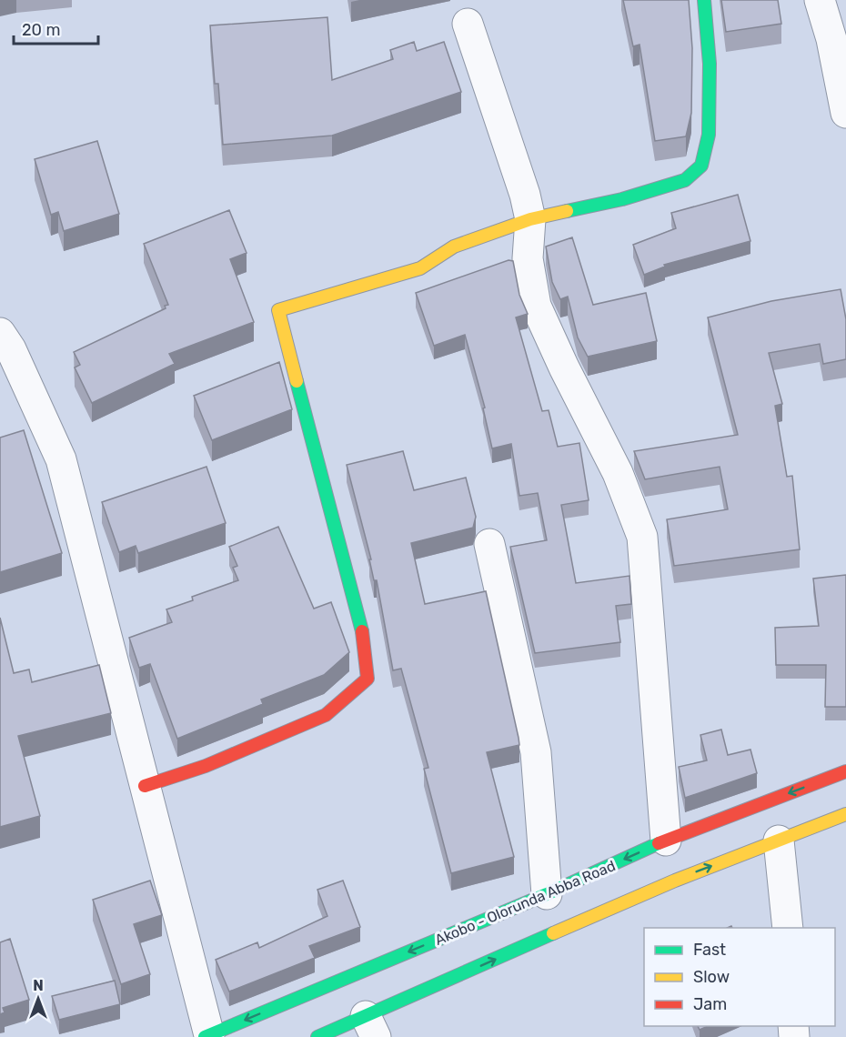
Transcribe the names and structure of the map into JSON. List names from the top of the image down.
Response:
{
  "streets": {
    "main road": ["Akobo - Olorunda Abba Road"]
  },
  "legend": ["Fast", "Slow", "Jam"],
  "scale_bar": "20 m",
  "north": "top"
}
